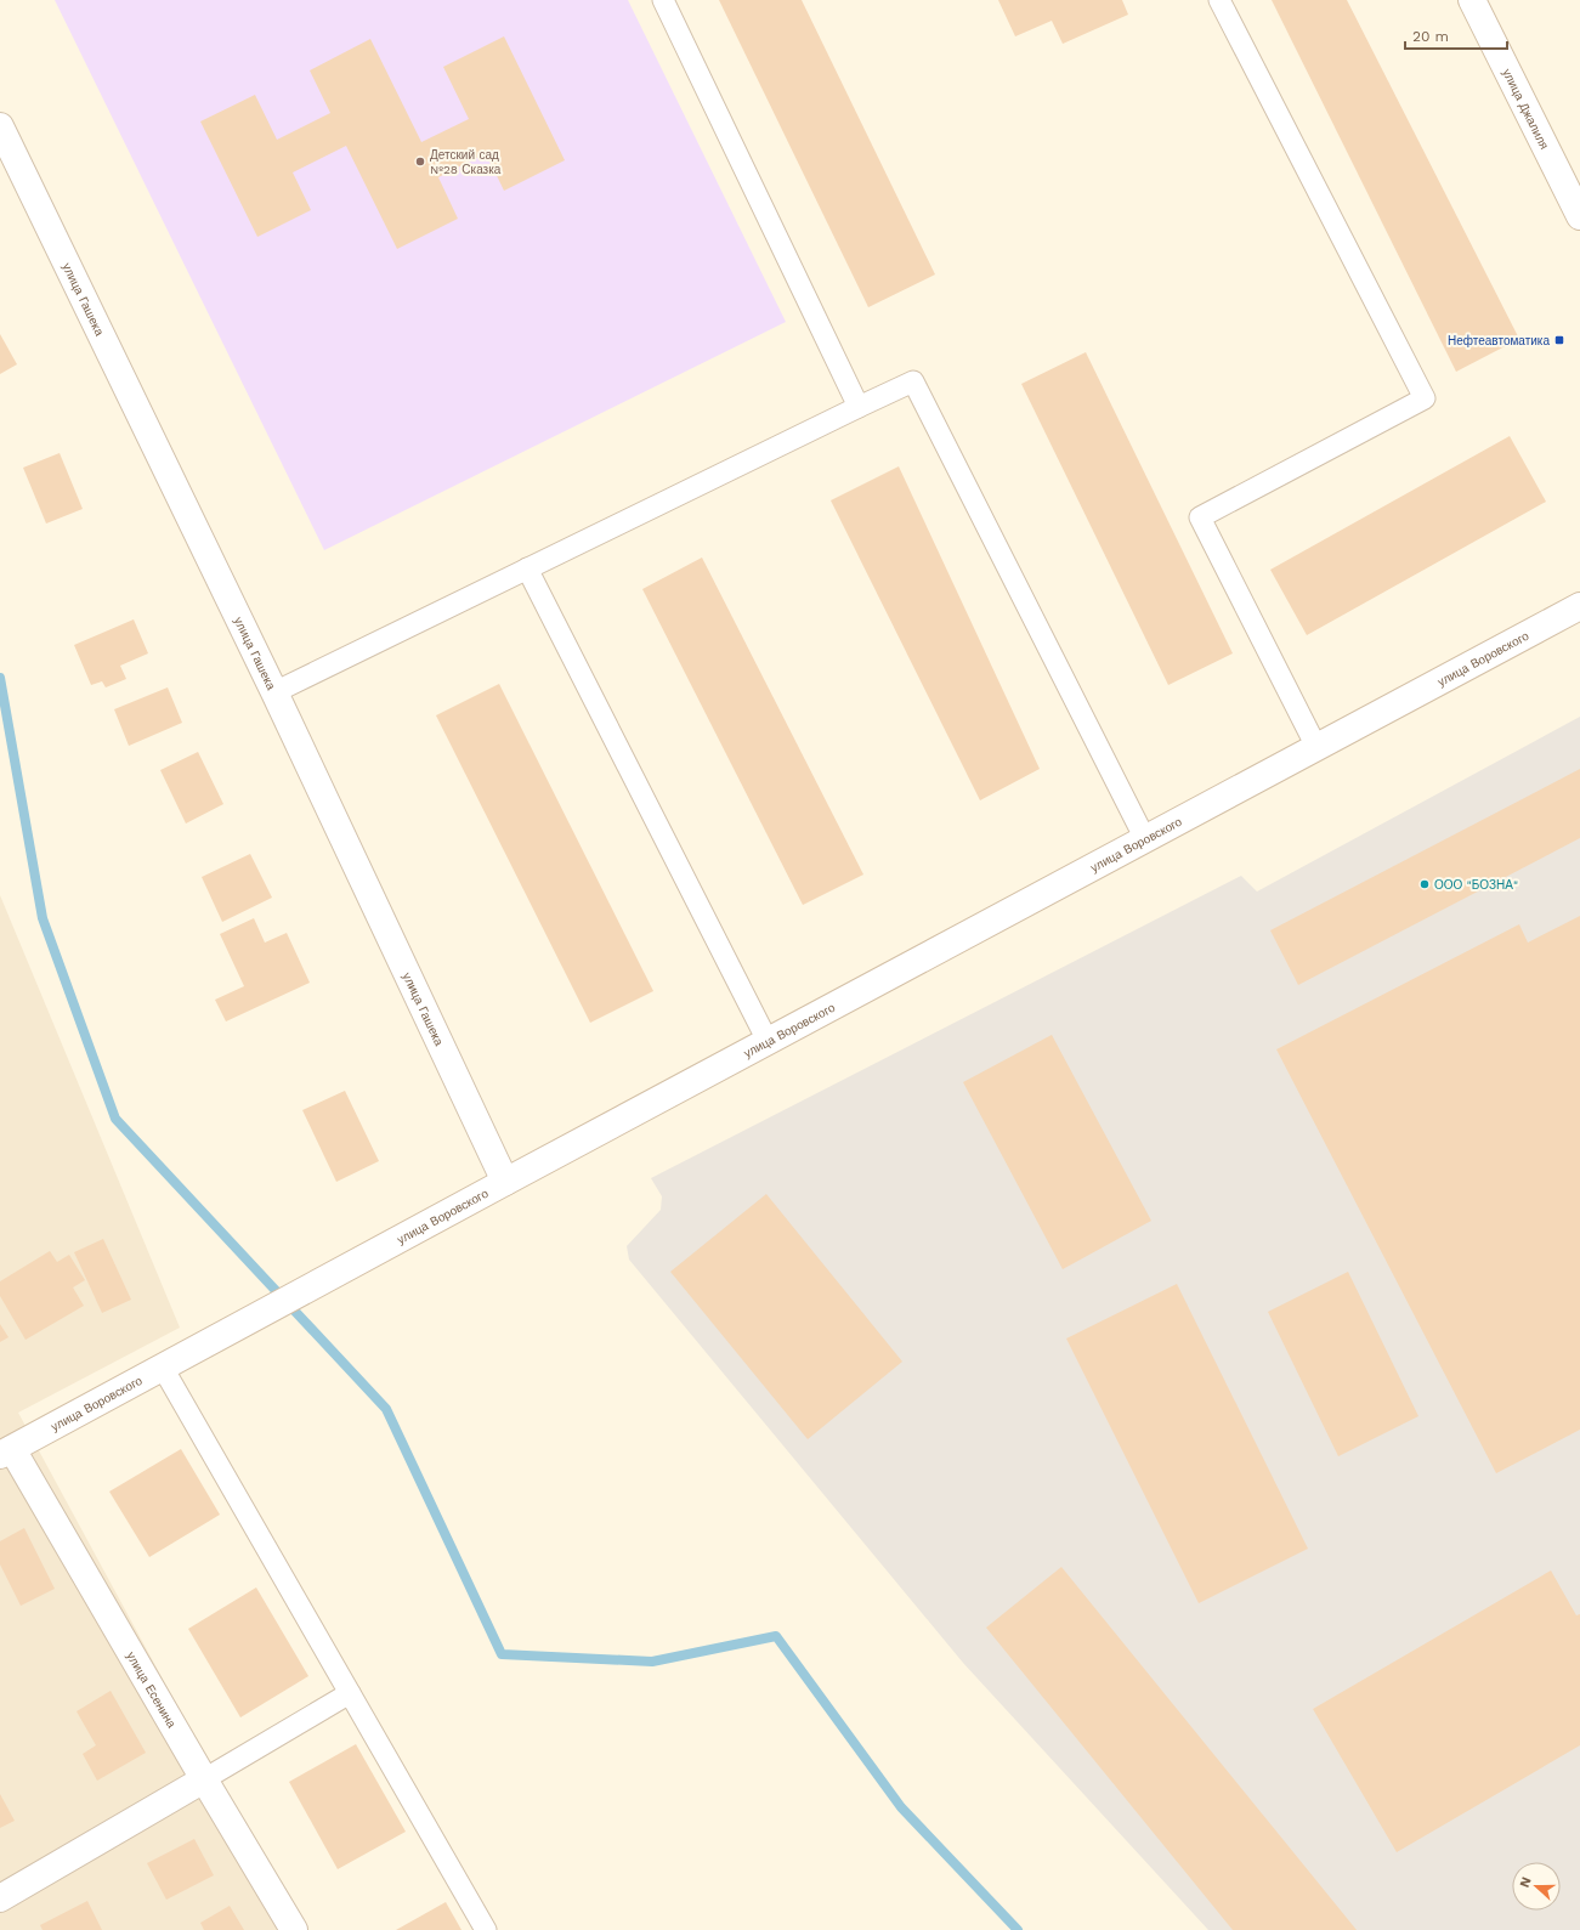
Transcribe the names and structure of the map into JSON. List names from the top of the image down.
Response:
{
  "streets": {
    "street": [
      "улица Джалиля",
      "улица Гашека",
      "улица Воровского",
      "улица Есенина"
    ]
  },
  "crossings": [
    ["улица Гашека", "улица Воровского"],
    ["улица Воровского", "улица Есенина"]
  ],
  "places": {
    "other": ["Детский сад №28 Сказка", "ООО \"БОЗНА\""],
    "transit": ["Нефтеавтоматика"]
  },
  "scale_bar": "20 m",
  "north": "left"
}
